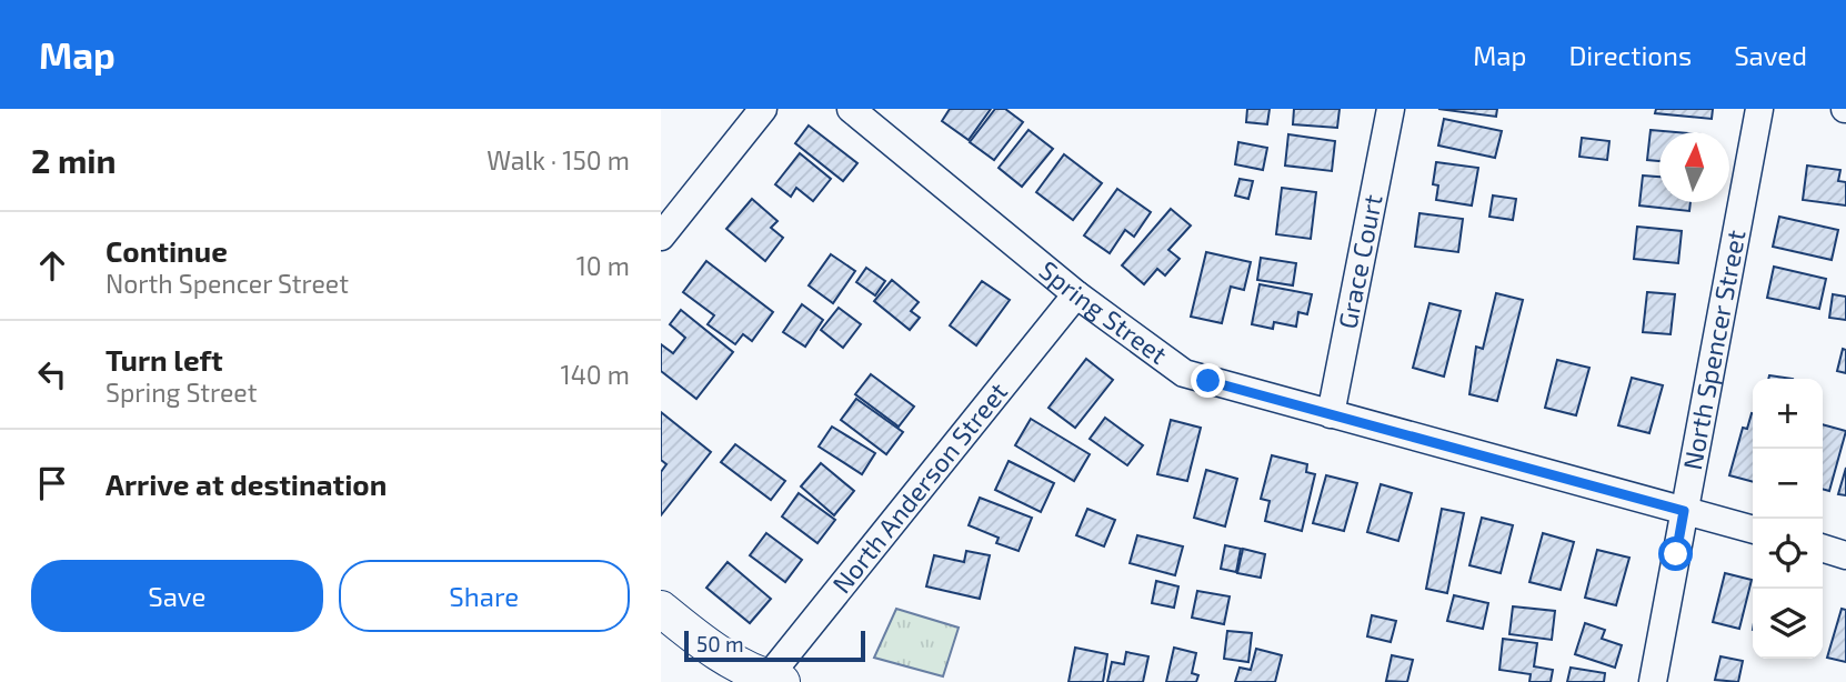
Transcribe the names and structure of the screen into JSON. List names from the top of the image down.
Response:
{
  "streets": {
    "street": [
      "Grace Court",
      "Spring Street",
      "North Spencer Street",
      "North Anderson Street"
    ]
  },
  "crossings": [
    ["Grace Court", "Spring Street"],
    ["Spring Street", "North Spencer Street"],
    ["Spring Street", "North Anderson Street"]
  ],
  "scale_bar": "50 m",
  "north": "top",
  "page": {
    "header": "Map",
    "nav": ["Map", "Directions", "Saved"],
    "heading": ["2 min", "Walk · 150 m"],
    "list": [
      ["Continue", "North Spencer Street", "10 m"],
      ["Turn left", "Spring Street", "140 m"],
      "Arrive at destination"
    ],
    "map_buttons": ["+", "−"],
    "buttons": ["Save", "Share"],
    "scale": "50 m"
  }
}
